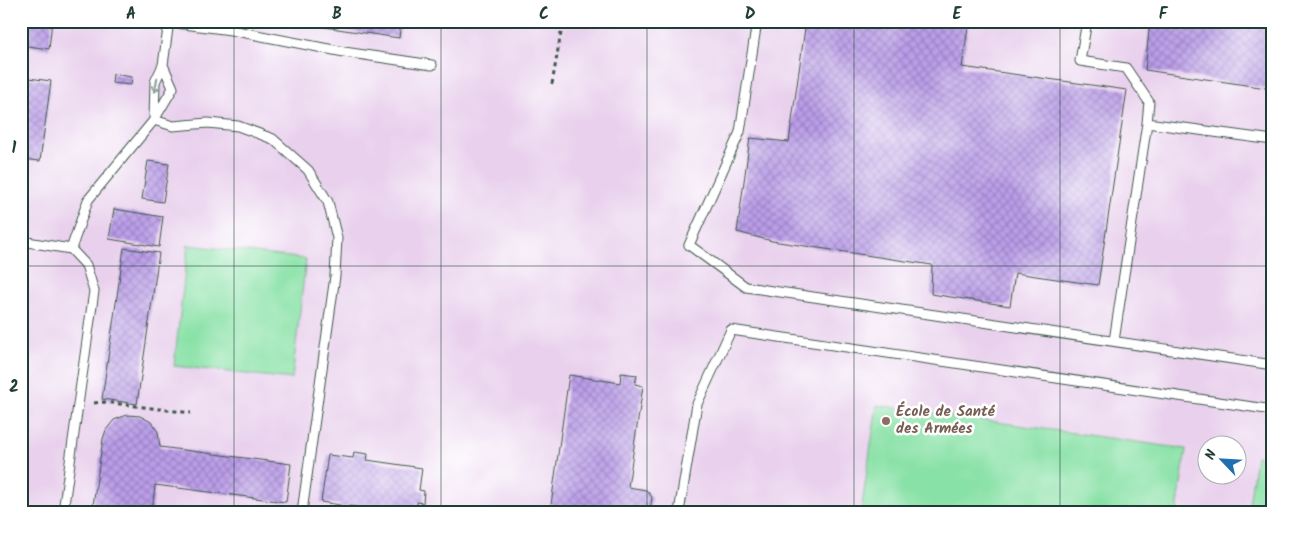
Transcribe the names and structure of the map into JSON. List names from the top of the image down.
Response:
{
  "places": ["École de Santé des Armées"],
  "north": "top left",
  "grid": {
    "columns": [
      "A",
      "B",
      "C",
      "D",
      "E",
      "F"
    ],
    "rows": ["1", "2"]
  }
}
